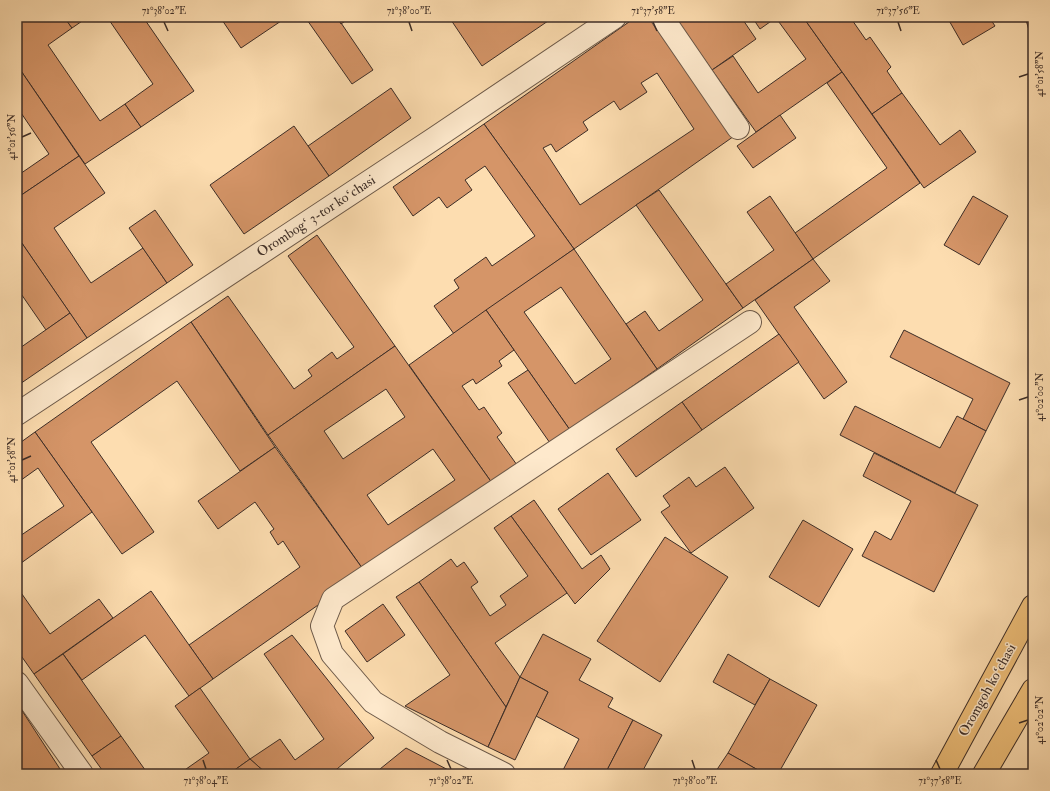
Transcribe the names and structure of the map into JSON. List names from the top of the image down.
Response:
{
  "streets": {
    "main road": ["Oromgoh koʻchasi"],
    "street": ["Orombogʻ 3-tor koʻchasi"]
  },
  "coordinates": [
    "71°38'02\"E",
    "71°38'00\"E",
    "71°37'58\"E",
    "71°37'56\"E",
    "41°01'58\"N",
    "41°01'56\"N",
    "41°02'00\"N",
    "41°02'02\"N",
    "71°38'04\"E"
  ]
}
